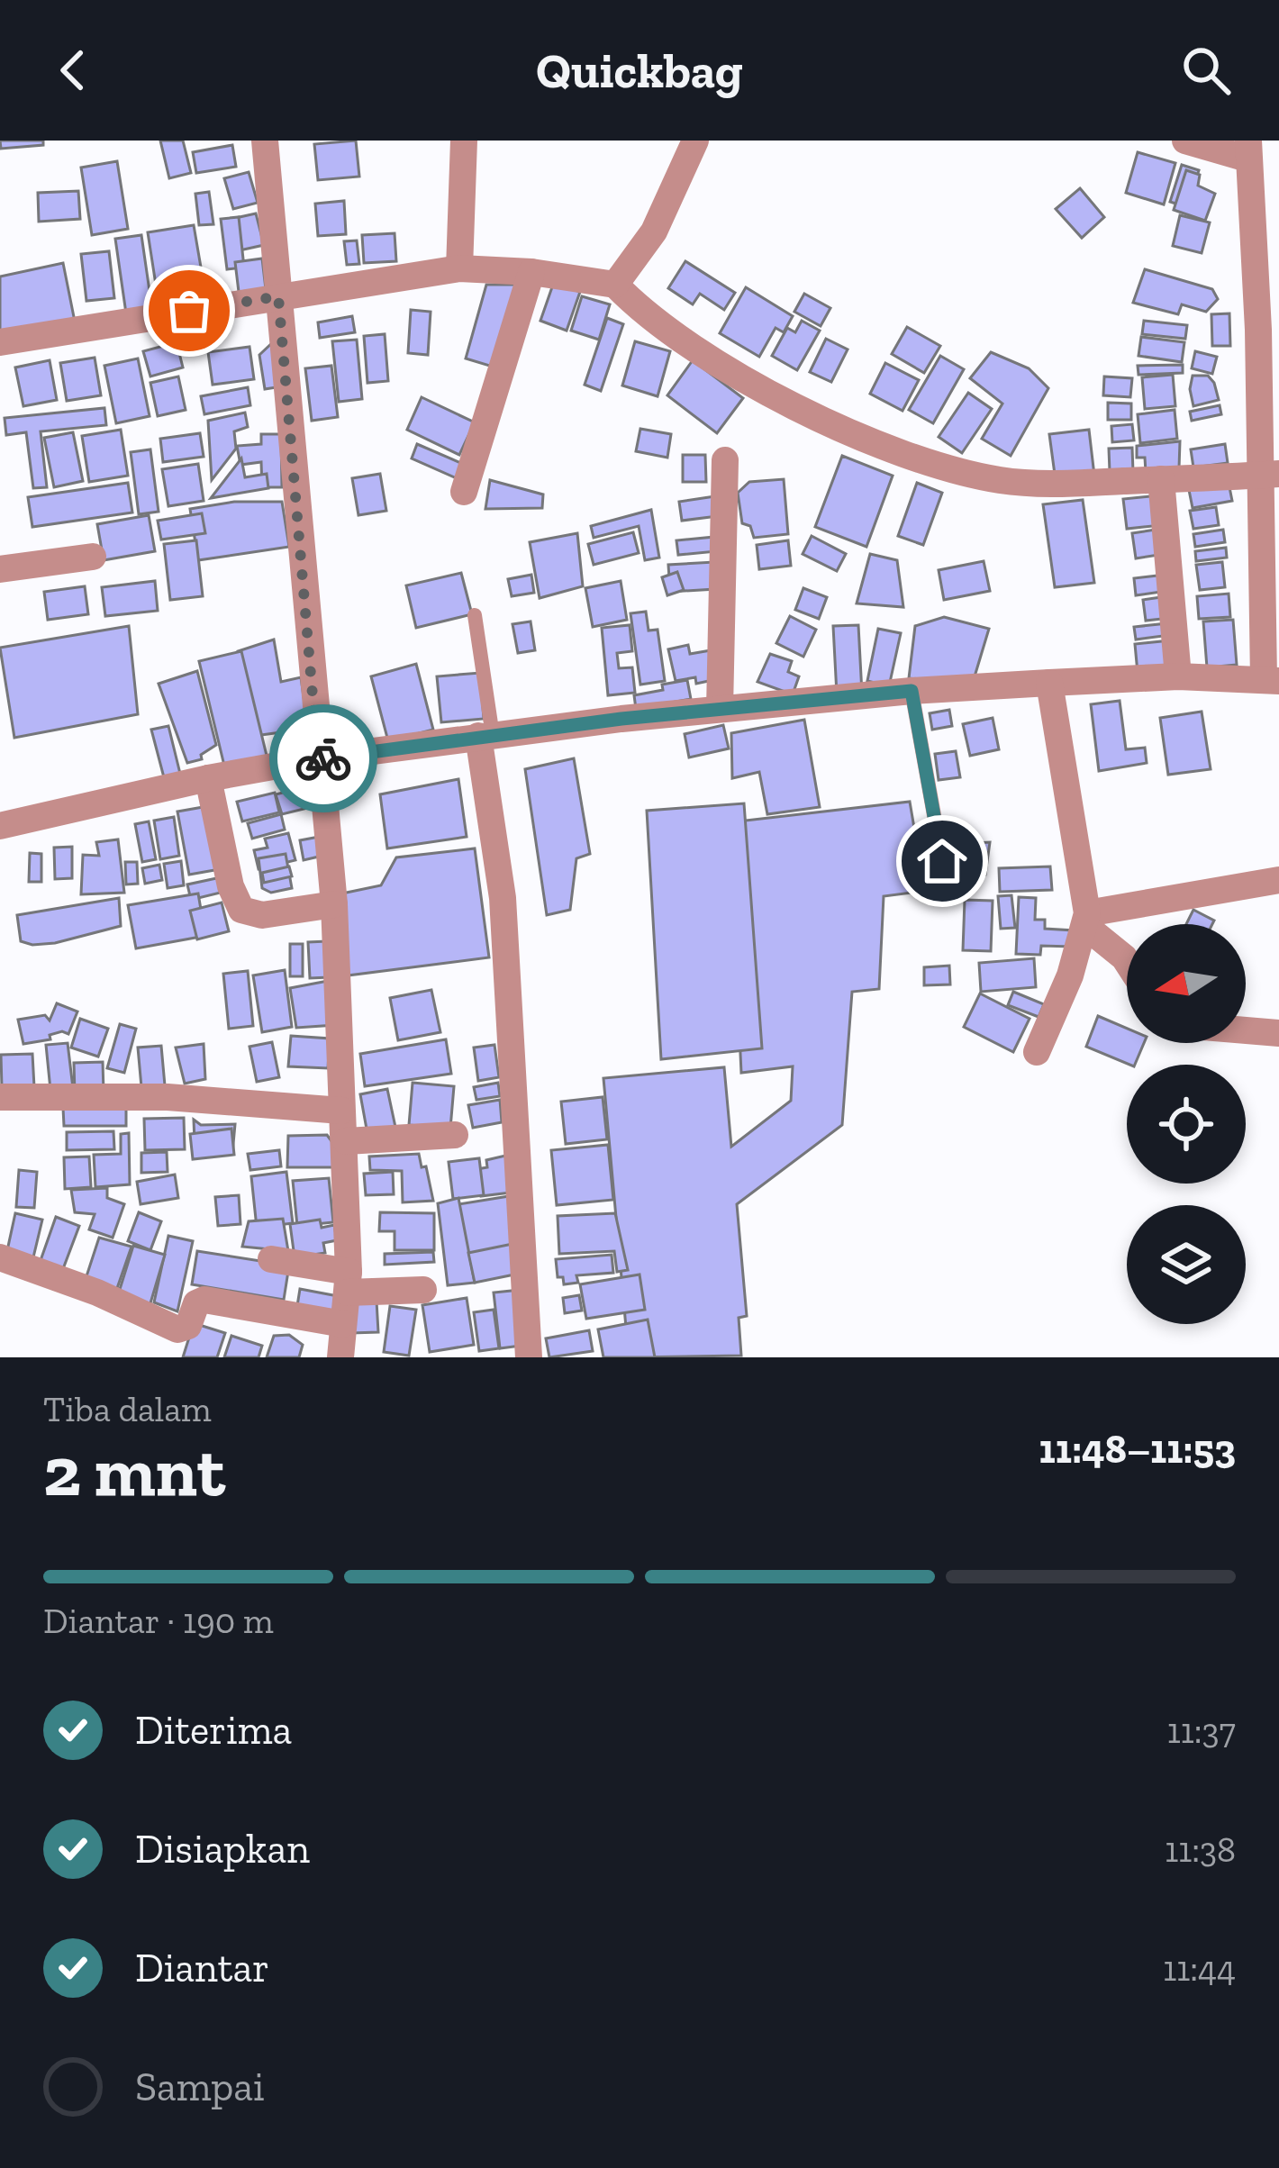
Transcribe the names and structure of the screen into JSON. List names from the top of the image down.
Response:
{
  "north": "left",
  "page": {
    "header": "Quickbag",
    "heading": ["2 mnt", "Tiba dalam", "11:48–11:53"],
    "bar": "Diantar · 190 m",
    "list": [
      ["Diterima", "11:37"],
      ["Disiapkan", "11:38"],
      ["Diantar", "11:44"],
      "Sampai"
    ]
  }
}
